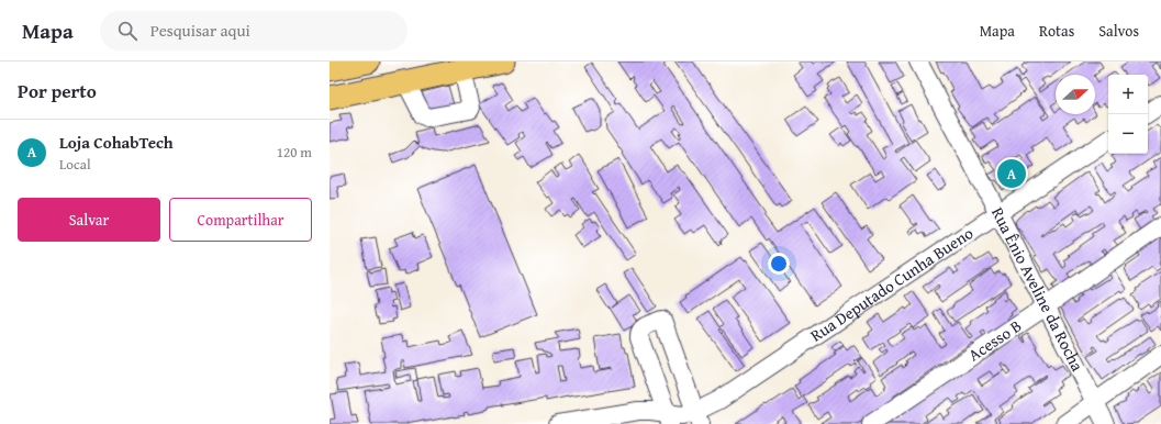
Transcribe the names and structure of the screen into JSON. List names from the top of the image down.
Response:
{
  "streets": {
    "street": ["Rua Deputado Cunha Bueno", "Rua Ênio Aveline da Rocha", "Acesso B"]
  },
  "crossings": [
    ["Rua Deputado Cunha Bueno", "Rua Ênio Aveline da Rocha"],
    ["Rua Ênio Aveline da Rocha", "Acesso B"]
  ],
  "north": "right",
  "page": {
    "header": "Mapa",
    "search": "Pesquisar aqui",
    "nav": ["Mapa", "Rotas", "Salvos"],
    "heading": "Por perto",
    "map_buttons": ["+", "−"],
    "list": [
      {
        "mark": "A",
        "name": "Loja CohabTech",
        "note": "Local",
        "value": "120 m"
      }
    ],
    "pins": "A",
    "buttons": ["Salvar", "Compartilhar"]
  }
}
